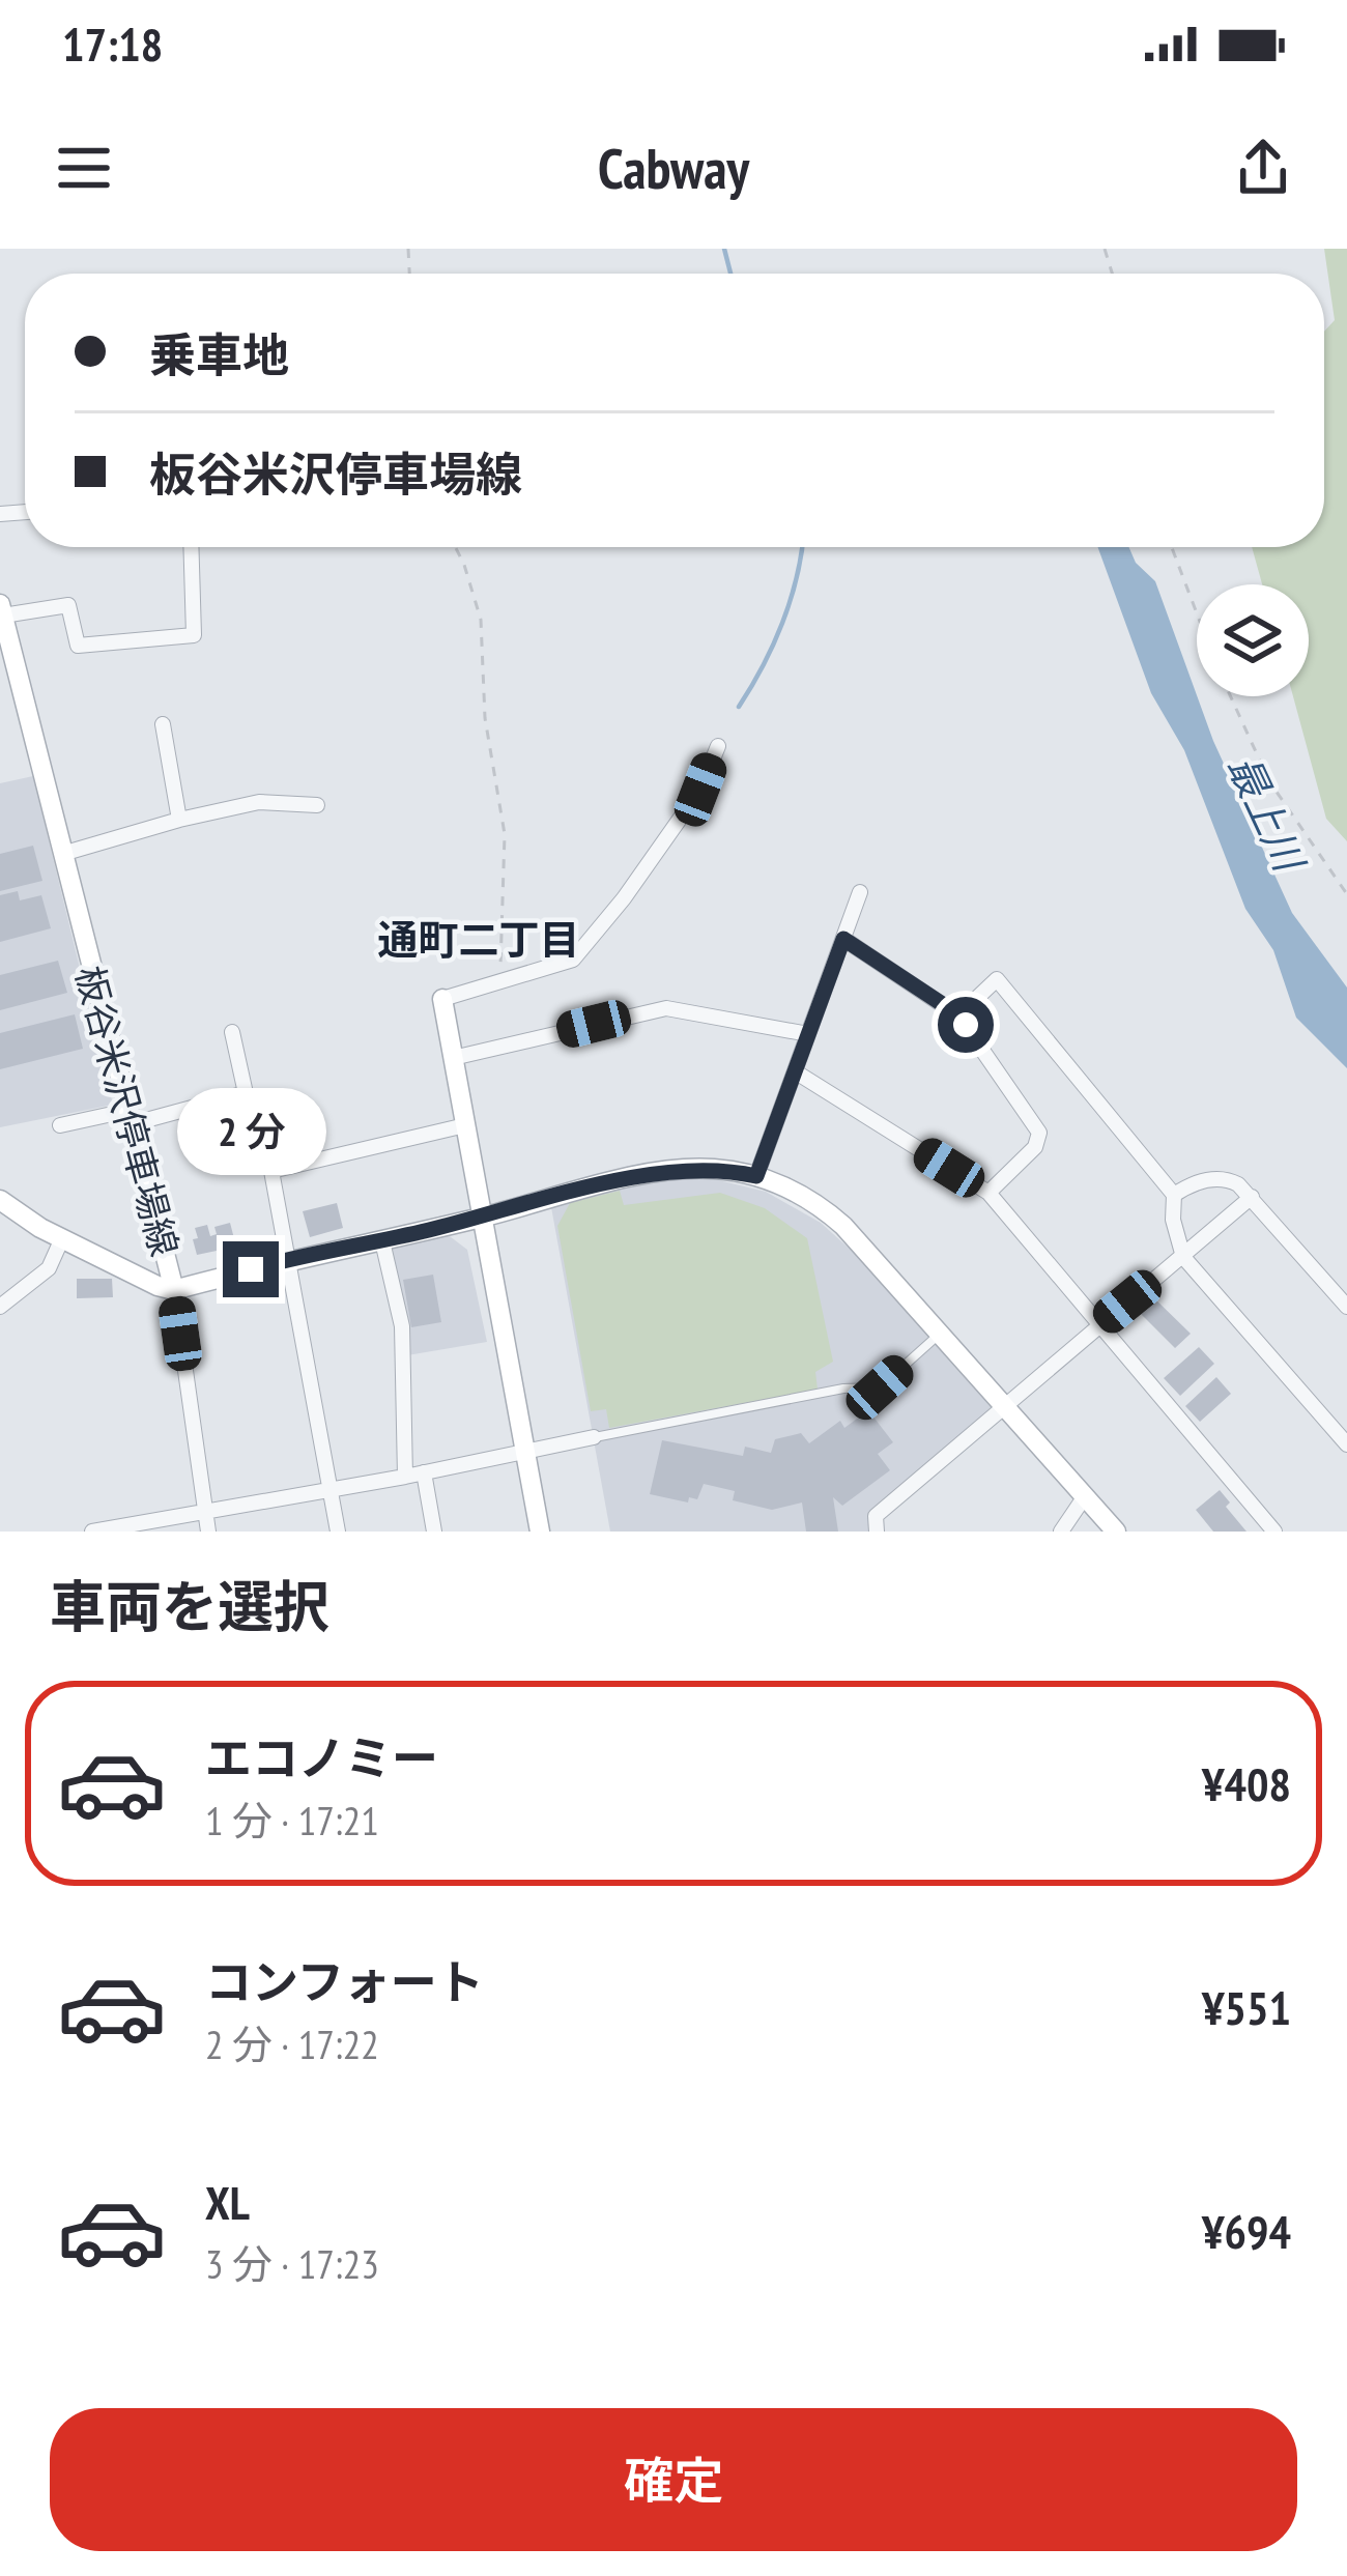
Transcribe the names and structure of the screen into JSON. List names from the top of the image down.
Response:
{
  "streets": {
    "main road": ["板谷米沢停車場線"]
  },
  "districts": ["通町二丁目"],
  "water": ["最上川"],
  "page": {
    "status": "17:18",
    "header": "Cabway",
    "banner": ["乗車地", "板谷米沢停車場線"],
    "bubble": "2 分",
    "heading": "車両を選択",
    "list": [
      {
        "name": "エコノミー",
        "note": "1 分 · 17:21",
        "value": "¥408"
      },
      {
        "name": "コンフォート",
        "note": "2 分 · 17:22",
        "value": "¥551"
      },
      {
        "name": "XL",
        "note": "3 分 · 17:23",
        "value": "¥694"
      }
    ],
    "buttons": "確定"
  }
}
